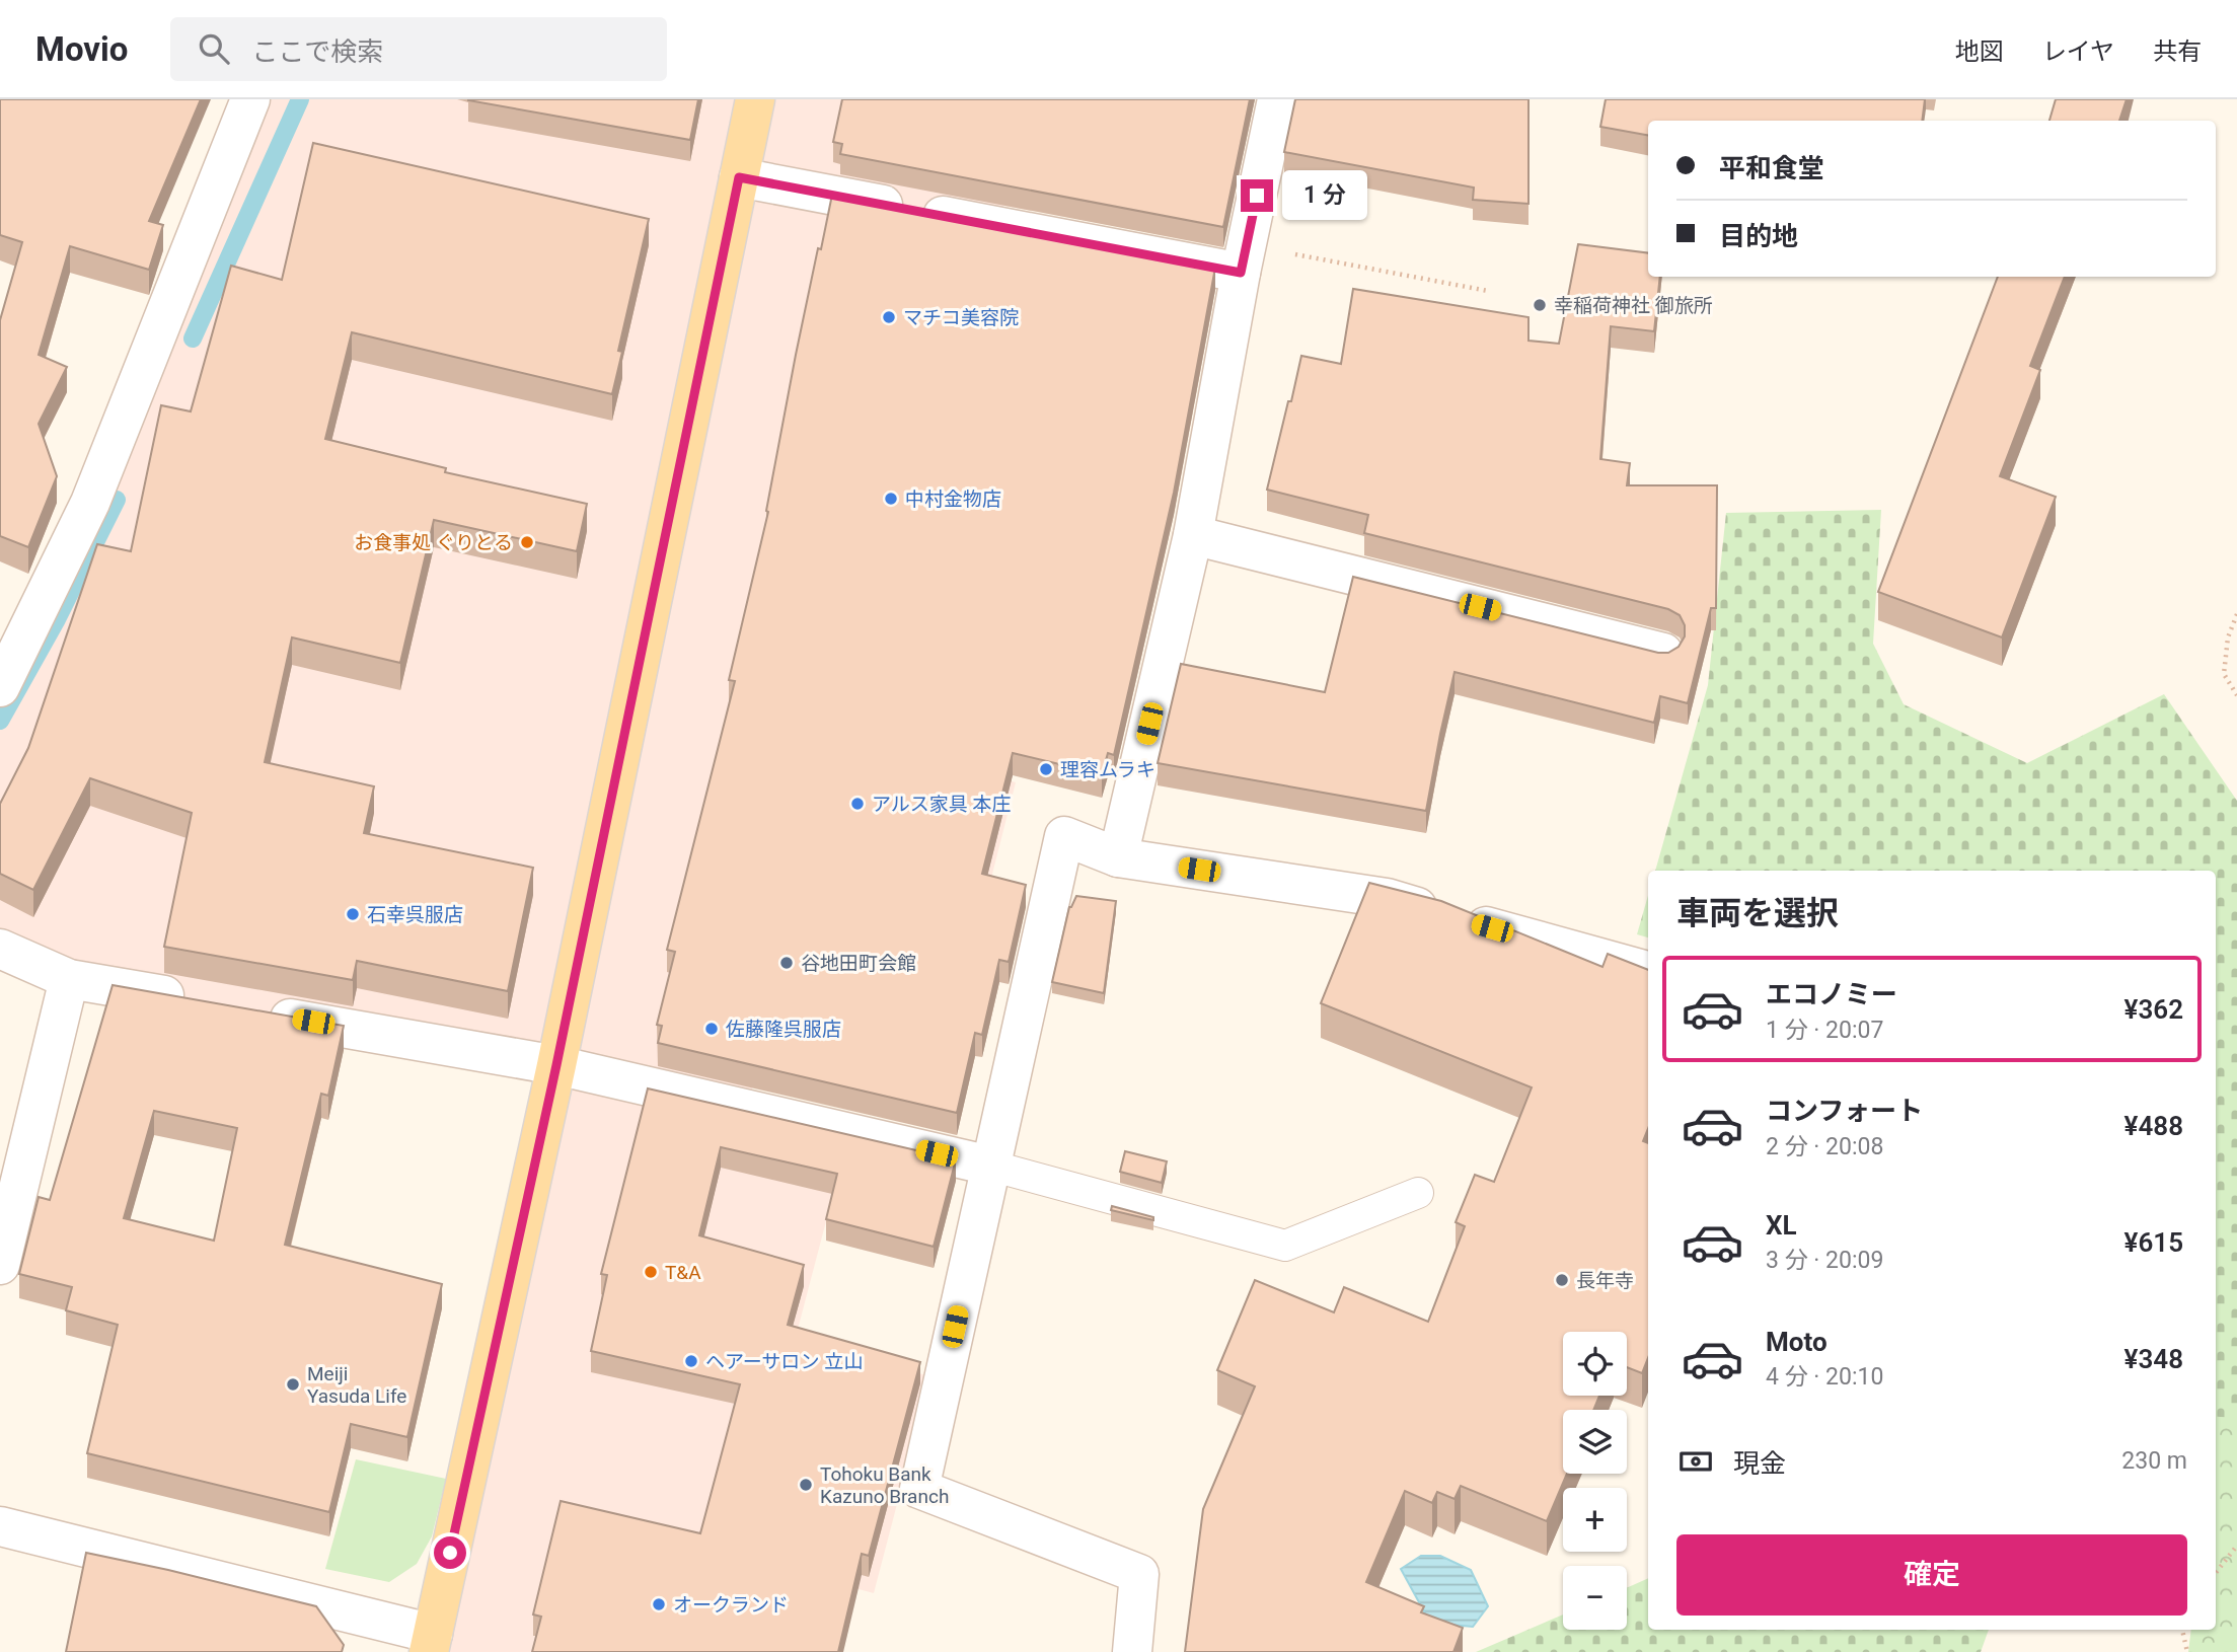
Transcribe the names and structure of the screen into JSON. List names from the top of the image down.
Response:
{
  "places": [
    "幸稲荷神社 御旅所",
    "マチコ美容院",
    "中村金物店",
    "お食事処 ぐりとる",
    "理容ムラキ",
    "アルス家具 本庄",
    "石幸呉服店",
    "谷地田町会館",
    "佐藤隆呉服店",
    "T&A",
    "長年寺",
    "ヘアーサロン 立山",
    "Meiji Yasuda Life",
    "Tohoku Bank Kazuno Branch",
    "オークランド"
  ],
  "page": {
    "header": "Movio",
    "search": "ここで検索",
    "nav": ["地図", "レイヤ", "共有"],
    "banner": ["平和食堂", "目的地"],
    "bubble": "1 分",
    "heading": "車両を選択",
    "list": [
      {
        "name": "エコノミー",
        "note": "1 分 · 20:07",
        "value": "¥362"
      },
      {
        "name": "コンフォート",
        "note": "2 分 · 20:08",
        "value": "¥488"
      },
      {
        "name": "XL",
        "note": "3 分 · 20:09",
        "value": "¥615"
      },
      {
        "name": "Moto",
        "note": "4 分 · 20:10",
        "value": "¥348"
      }
    ],
    "map_buttons": ["+", "−"],
    "pay": ["現金", "230 m"],
    "buttons": "確定"
  }
}
